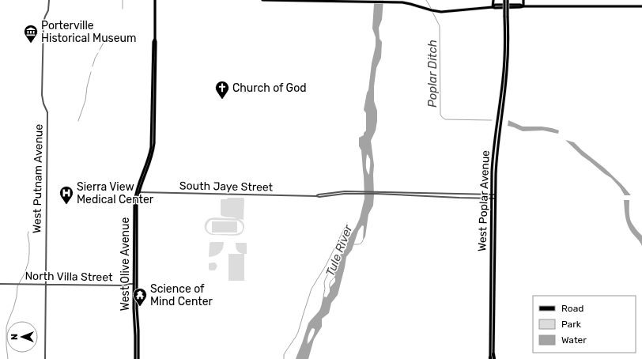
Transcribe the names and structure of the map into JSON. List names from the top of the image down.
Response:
{
  "streets": {
    "main road": ["West Poplar Avenue", "West Olive Avenue"],
    "street": ["West Putnam Avenue", "South Jaye Street", "North Villa Street"]
  },
  "crossings": [
    ["West Putnam Avenue", "North Villa Street"],
    ["South Jaye Street", "West Poplar Avenue"],
    ["South Jaye Street", "West Olive Avenue"],
    ["West Olive Avenue", "North Villa Street"]
  ],
  "water": ["Poplar Ditch", "Tule River"],
  "places": {
    "museum": ["Porterville Historical Museum"],
    "church": ["Church of God"],
    "hospital": ["Sierra View Medical Center"],
    "temple": ["Science of Mind Center"]
  },
  "legend": ["Road", "Park", "Water"],
  "north": "left"
}
